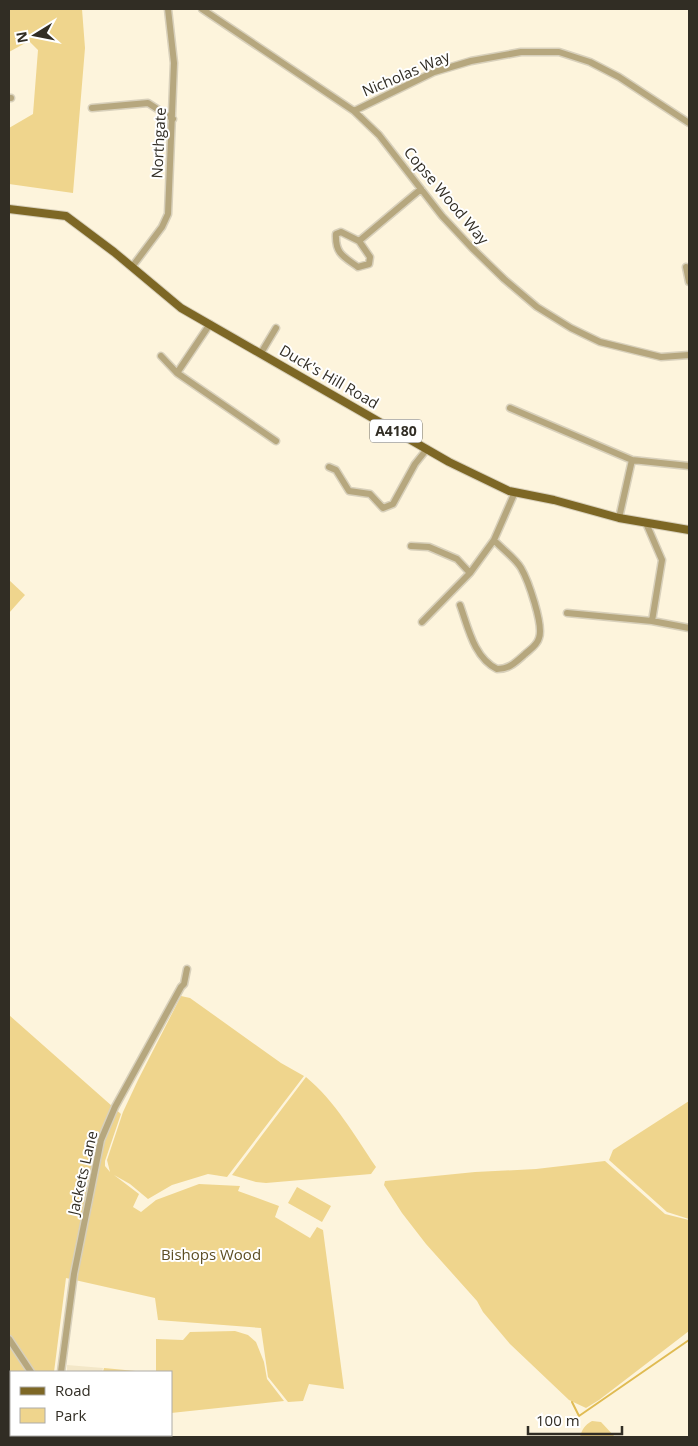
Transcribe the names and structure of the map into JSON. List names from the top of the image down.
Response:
{
  "streets": {
    "main road": ["Duck's Hill Road", "A4180"],
    "street": [
      "Nicholas Way",
      "Northgate",
      "Copse Wood Way",
      "Jackets Lane"
    ]
  },
  "crossings": [
    ["Nicholas Way", "Copse Wood Way"],
    ["Northgate", "Duck's Hill Road"]
  ],
  "parks": ["Bishops Wood"],
  "legend": ["Road", "Park"],
  "scale_bar": "100 m",
  "north": "left"
}
